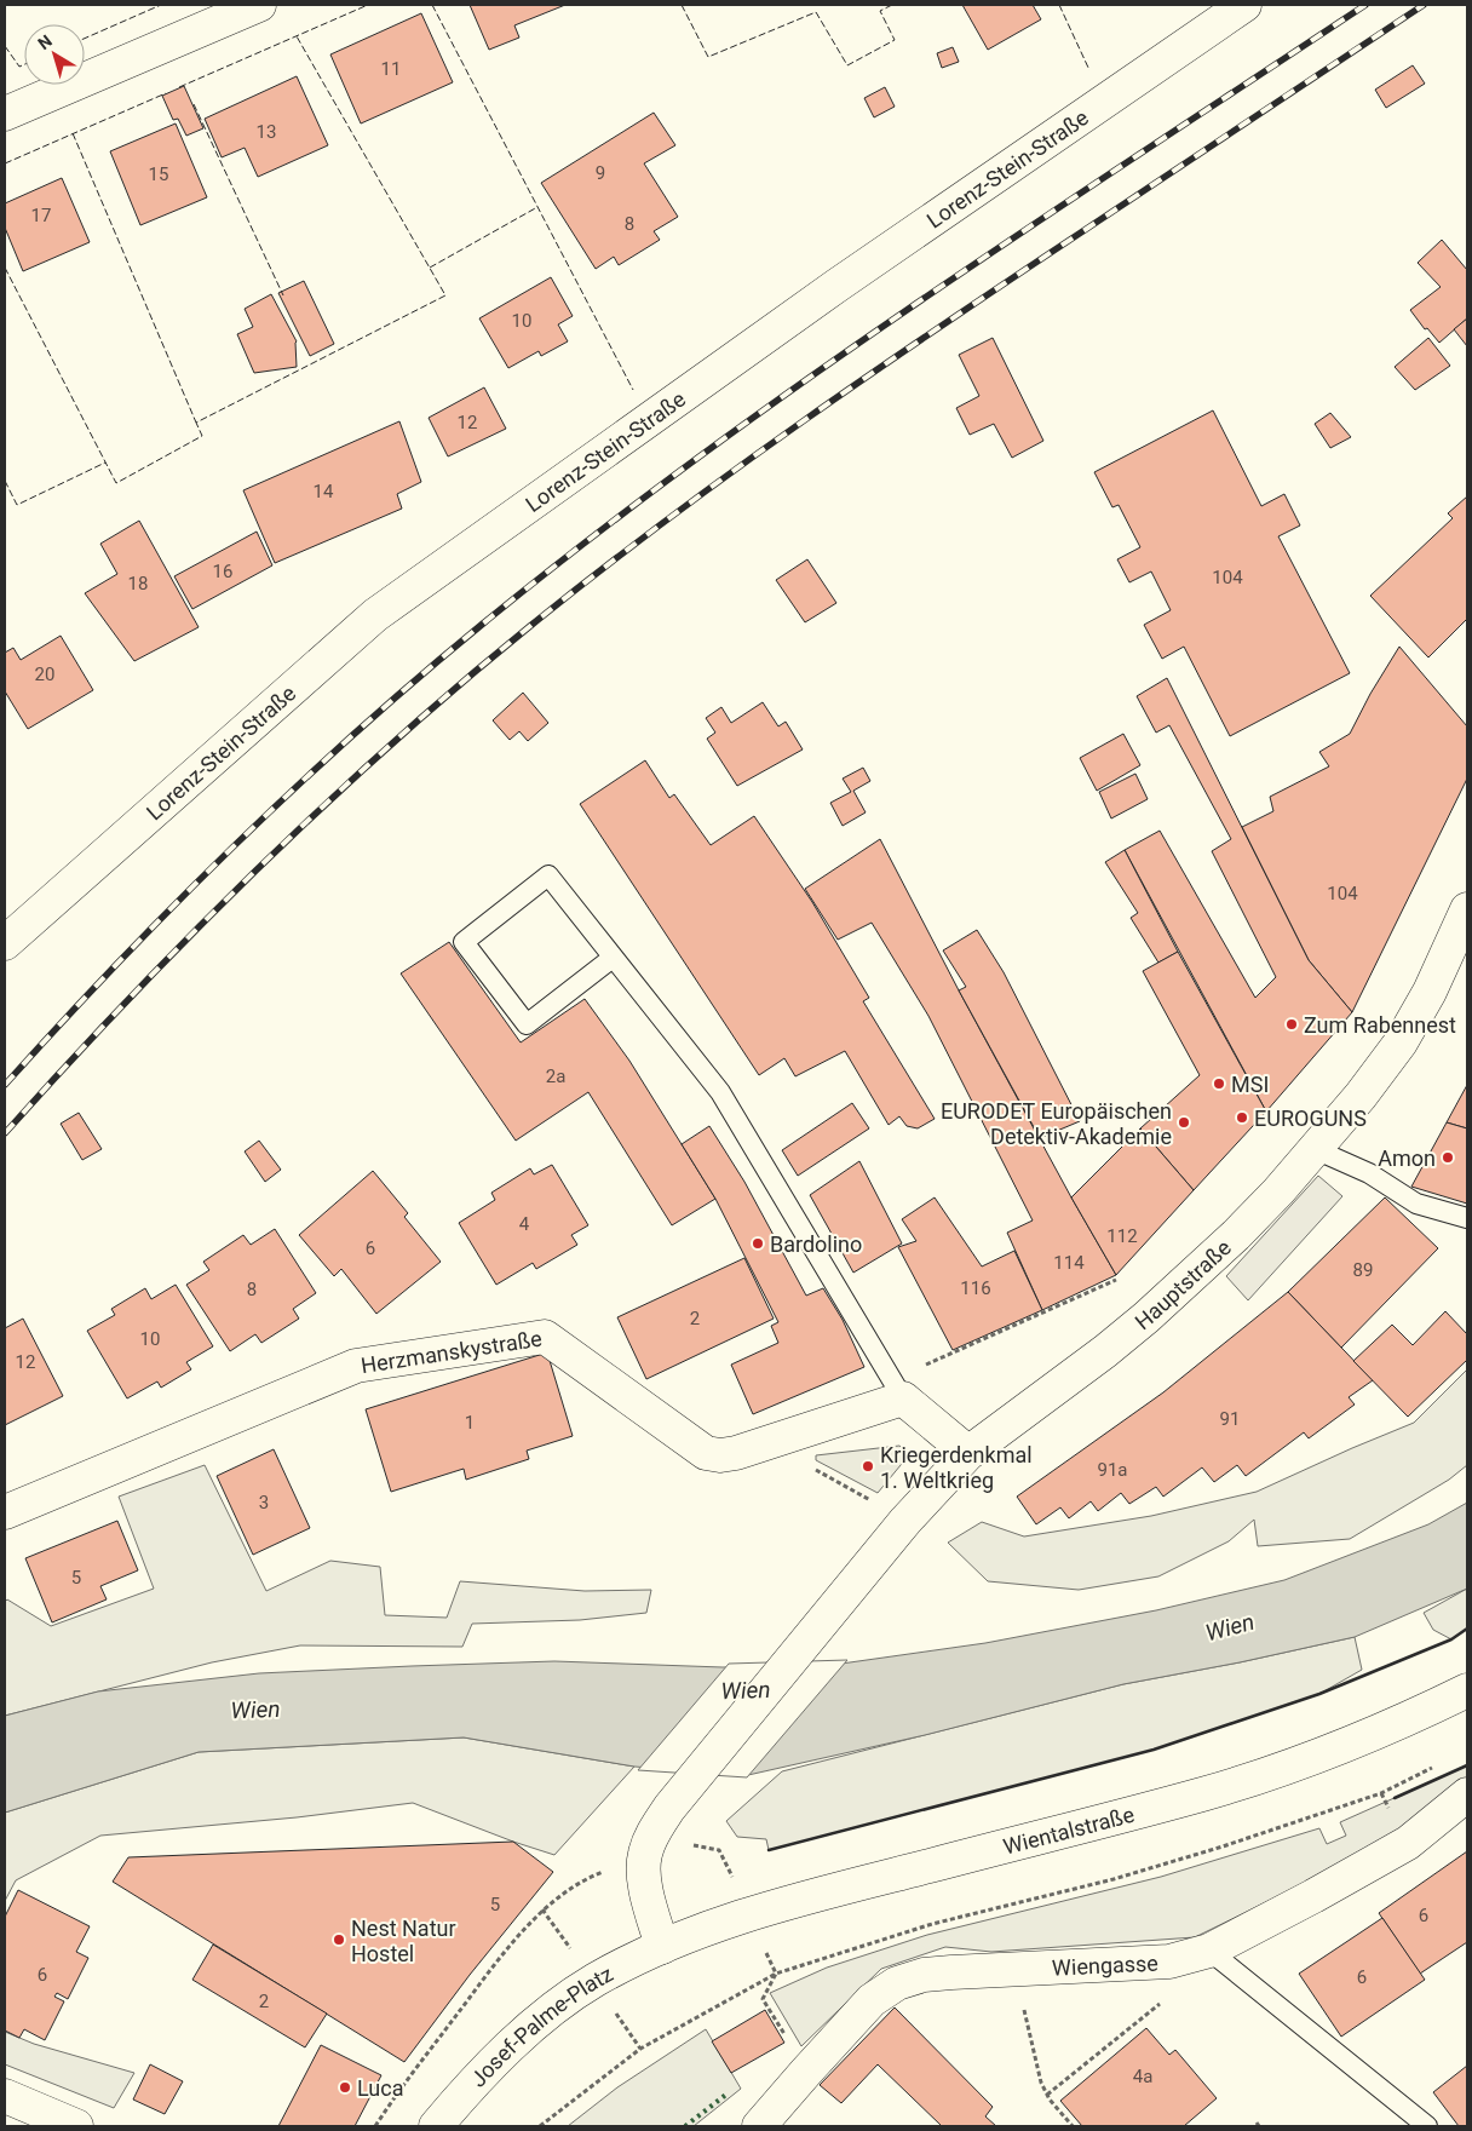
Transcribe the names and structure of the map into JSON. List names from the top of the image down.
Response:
{
  "streets": {
    "street": [
      "Lorenz-Stein-Straße",
      "Hauptstraße",
      "Herzmanskystraße",
      "Wientalstraße",
      "Wiengasse",
      "Josef-Palme-Platz"
    ]
  },
  "crossings": [
    ["Hauptstraße", "Wientalstraße"],
    ["Hauptstraße", "Josef-Palme-Platz"],
    ["Wientalstraße", "Josef-Palme-Platz"]
  ],
  "water": ["Wien"],
  "places": [
    "Zum Rabennest",
    "MSI",
    "EUROGUNS",
    "EURODET Europäischen Detektiv-Akademie",
    "Amon",
    "Bardolino",
    "Kriegerdenkmal 1. Weltkrieg",
    "Nest Natur Hostel",
    "Luca"
  ],
  "house_numbers": [
    "11",
    "13",
    "9",
    "15",
    "17",
    "8",
    "10",
    "12",
    "14",
    "16",
    "104",
    "18",
    "20",
    "104",
    "2a",
    "4",
    "112",
    "6",
    "114",
    "89",
    "116",
    "8",
    "2",
    "10",
    "12",
    "91",
    "1",
    "91a",
    "3",
    "5",
    "5",
    "6",
    "6",
    "6",
    "2",
    "4a"
  ],
  "north": "top left"
}
